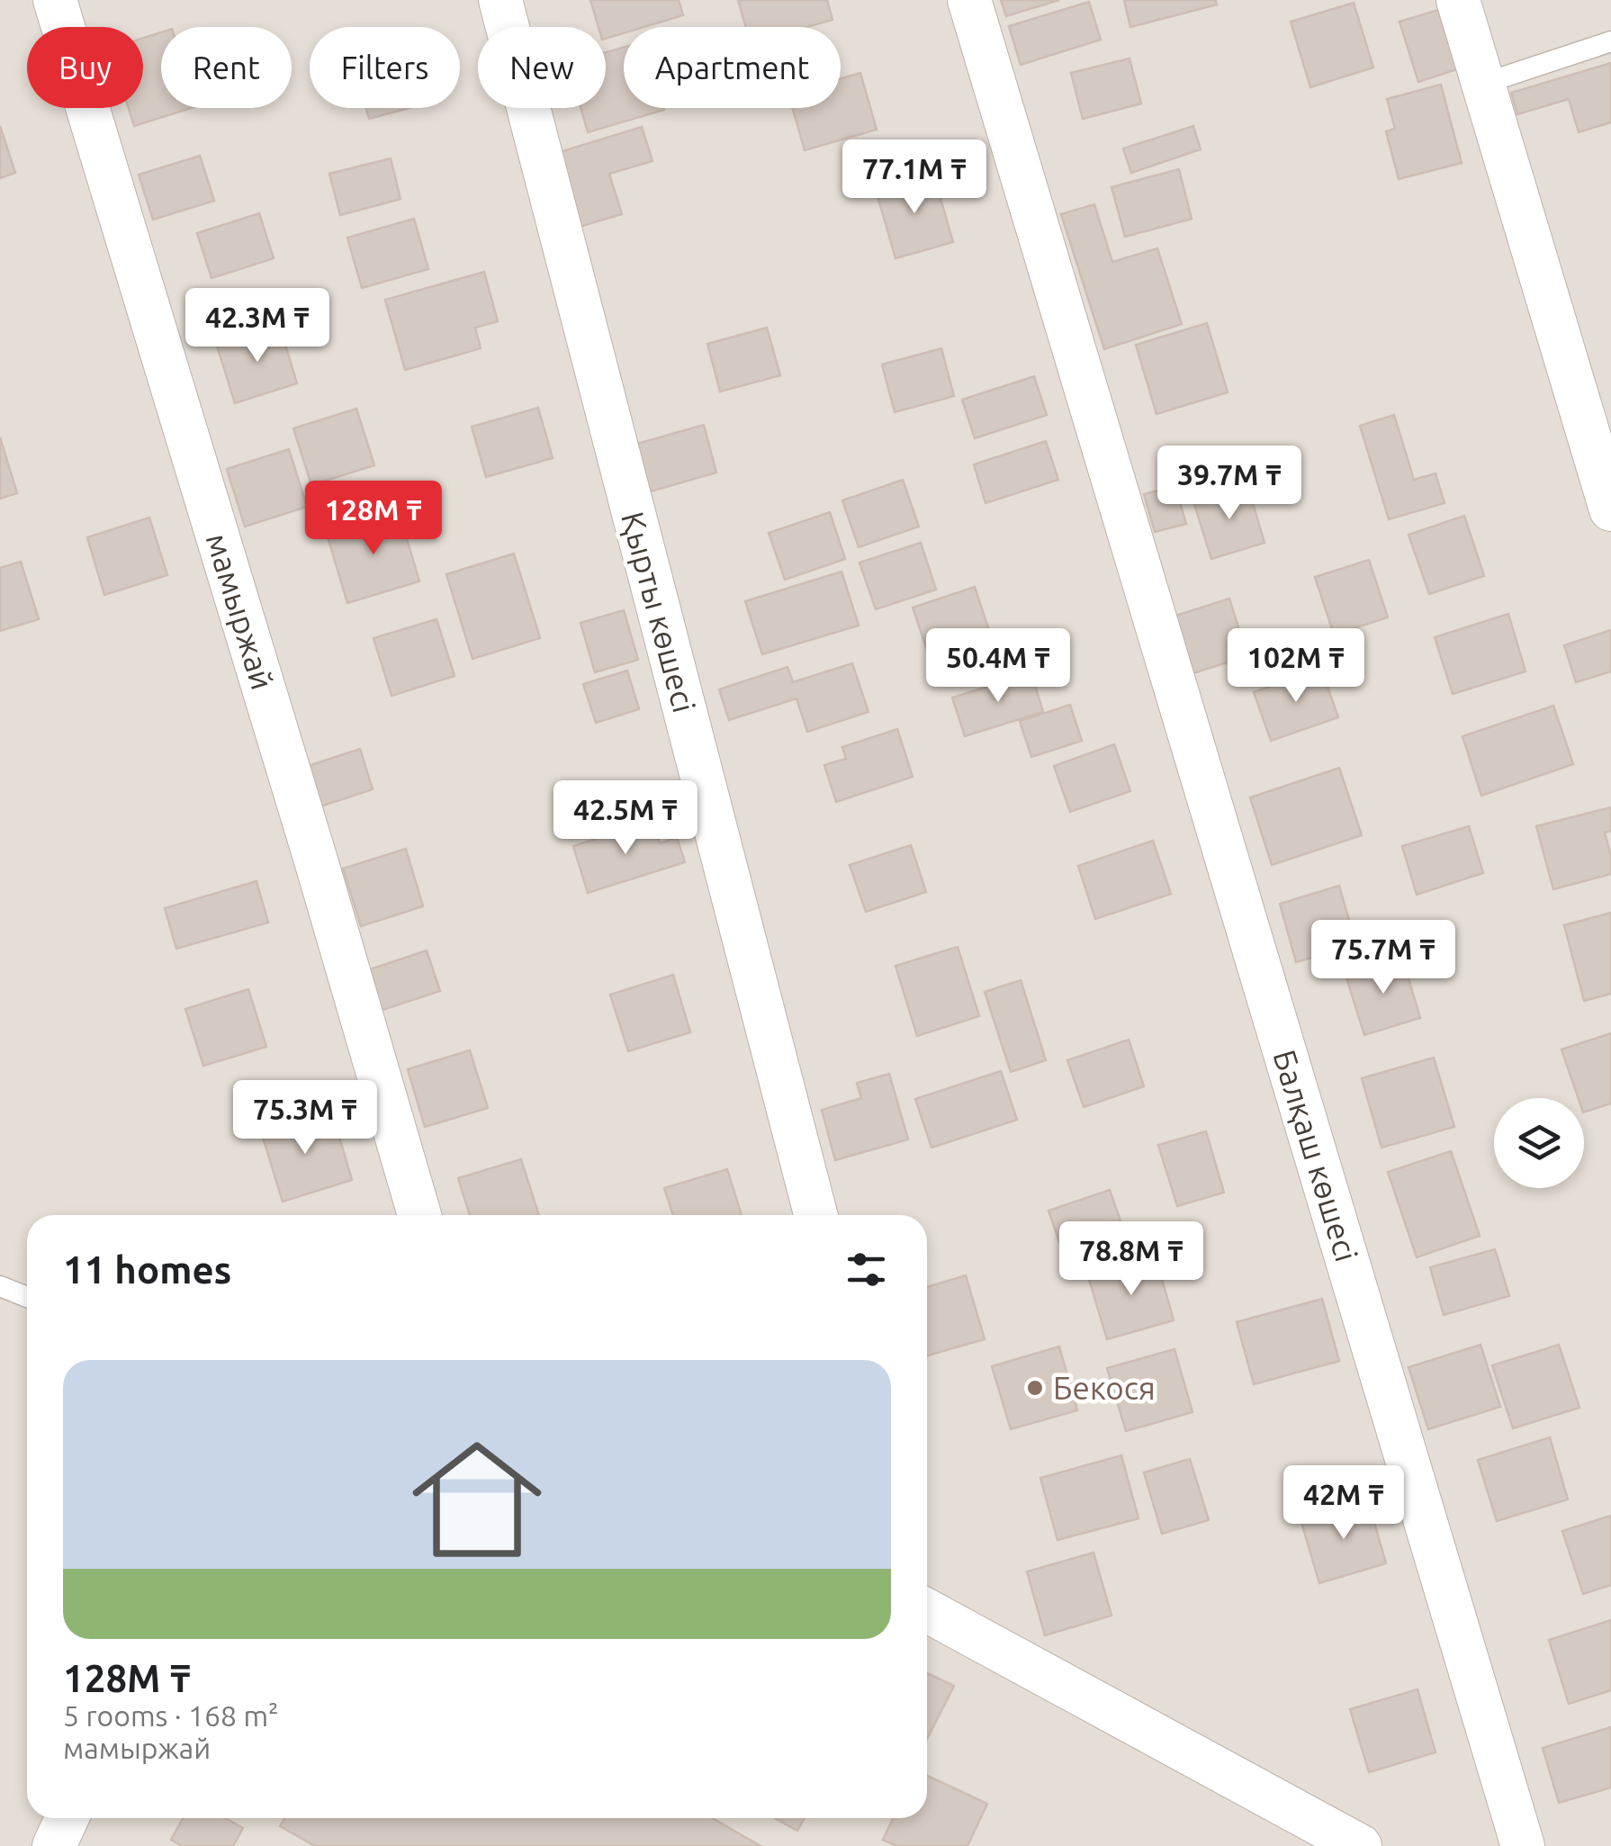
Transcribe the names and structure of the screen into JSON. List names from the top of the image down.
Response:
{
  "streets": {
    "street": ["мамыржай", "Қырты көшесі", "Балқаш көшесі"]
  },
  "places": ["Бекося"],
  "page": {
    "chip": [
      "Buy",
      "Rent",
      "Filters",
      "New",
      "Apartment"
    ],
    "price": [
      "77.1M ₸",
      "42.3M ₸",
      "39.7M ₸",
      "128M ₸",
      "50.4M ₸",
      "102M ₸",
      "42.5M ₸",
      "75.7M ₸",
      "75.3M ₸",
      "78.8M ₸",
      "42M ₸"
    ],
    "heading": "11 homes",
    "list": [
      {
        "name": "128M ₸",
        "note": "5 rooms · 168 m² · мамыржай"
      }
    ]
  }
}
